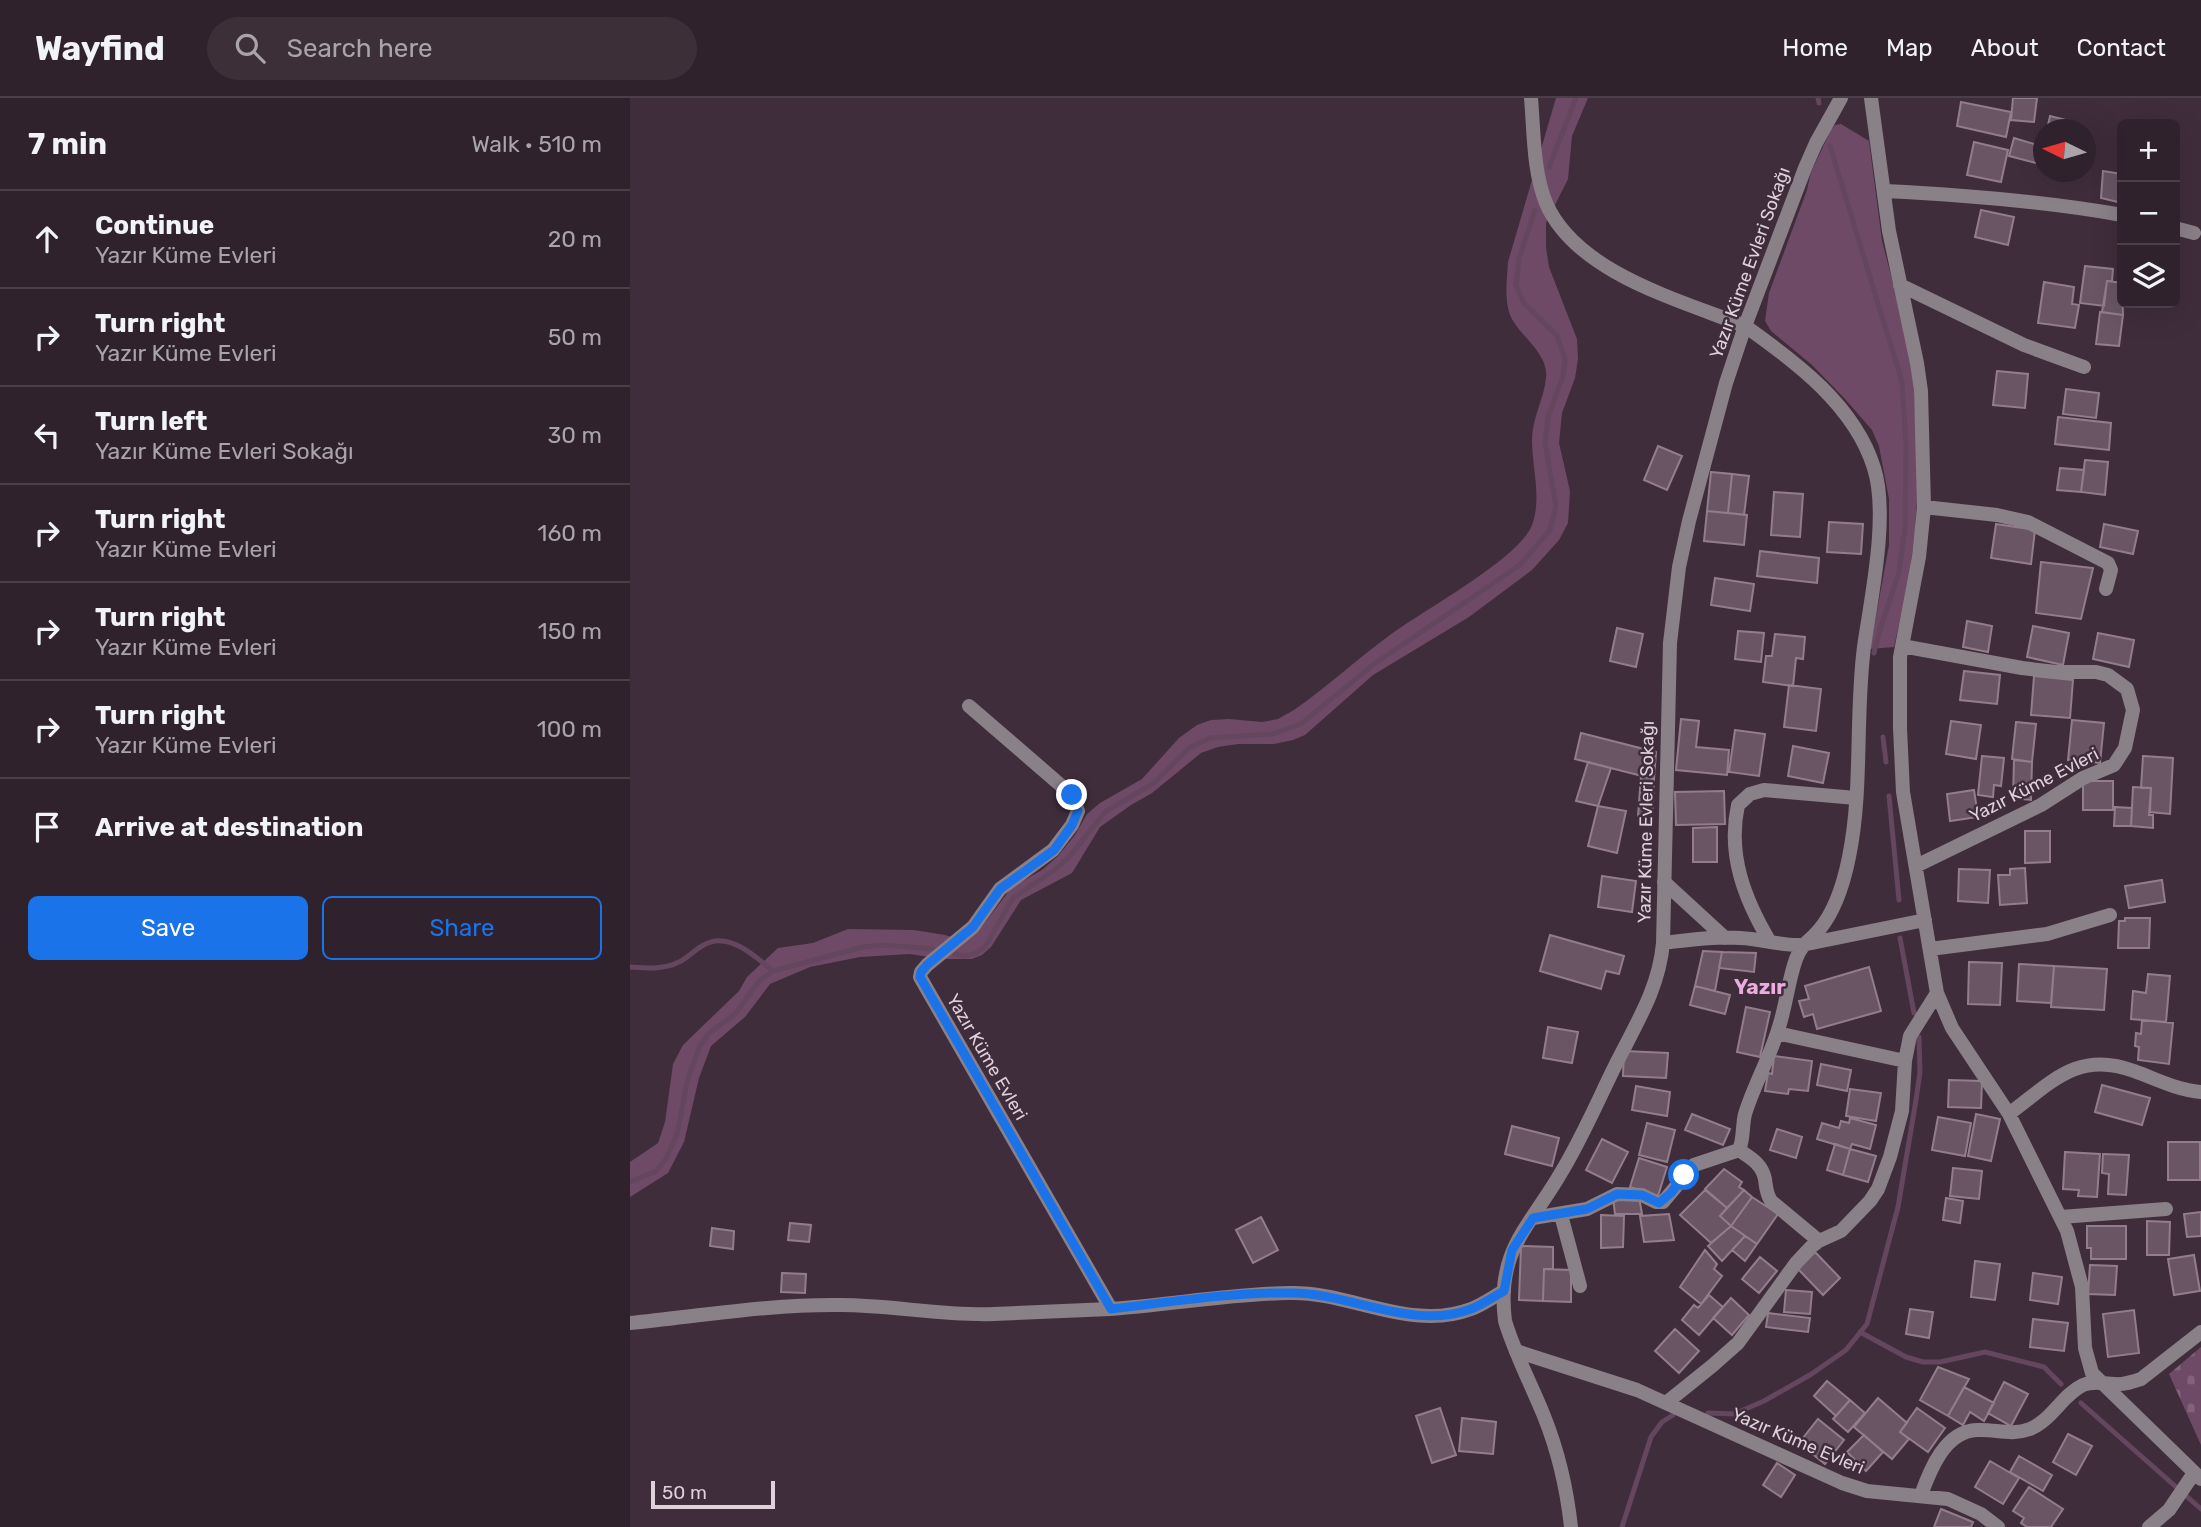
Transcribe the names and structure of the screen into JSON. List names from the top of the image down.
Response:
{
  "streets": {
    "street": ["Yazır Küme Evleri Sokağı", "Yazır Küme Evleri"]
  },
  "crossings": [
    ["Yazır Küme Evleri Sokağı", "Yazır Küme Evleri"]
  ],
  "districts": ["Yazır"],
  "scale_bar": "50 m",
  "north": "left",
  "page": {
    "header": "Wayfind",
    "search": "Search here",
    "nav": [
      "Home",
      "Map",
      "About",
      "Contact"
    ],
    "heading": ["7 min", "Walk · 510 m"],
    "map_buttons": ["+", "−"],
    "list": [
      ["Continue", "Yazır Küme Evleri", "20 m"],
      ["Turn right", "Yazır Küme Evleri", "50 m"],
      ["Turn left", "Yazır Küme Evleri Sokağı", "30 m"],
      ["Turn right", "Yazır Küme Evleri", "160 m"],
      ["Turn right", "Yazır Küme Evleri", "150 m"],
      ["Turn right", "Yazır Küme Evleri", "100 m"],
      "Arrive at destination"
    ],
    "buttons": ["Save", "Share"],
    "scale": "50 m"
  }
}
